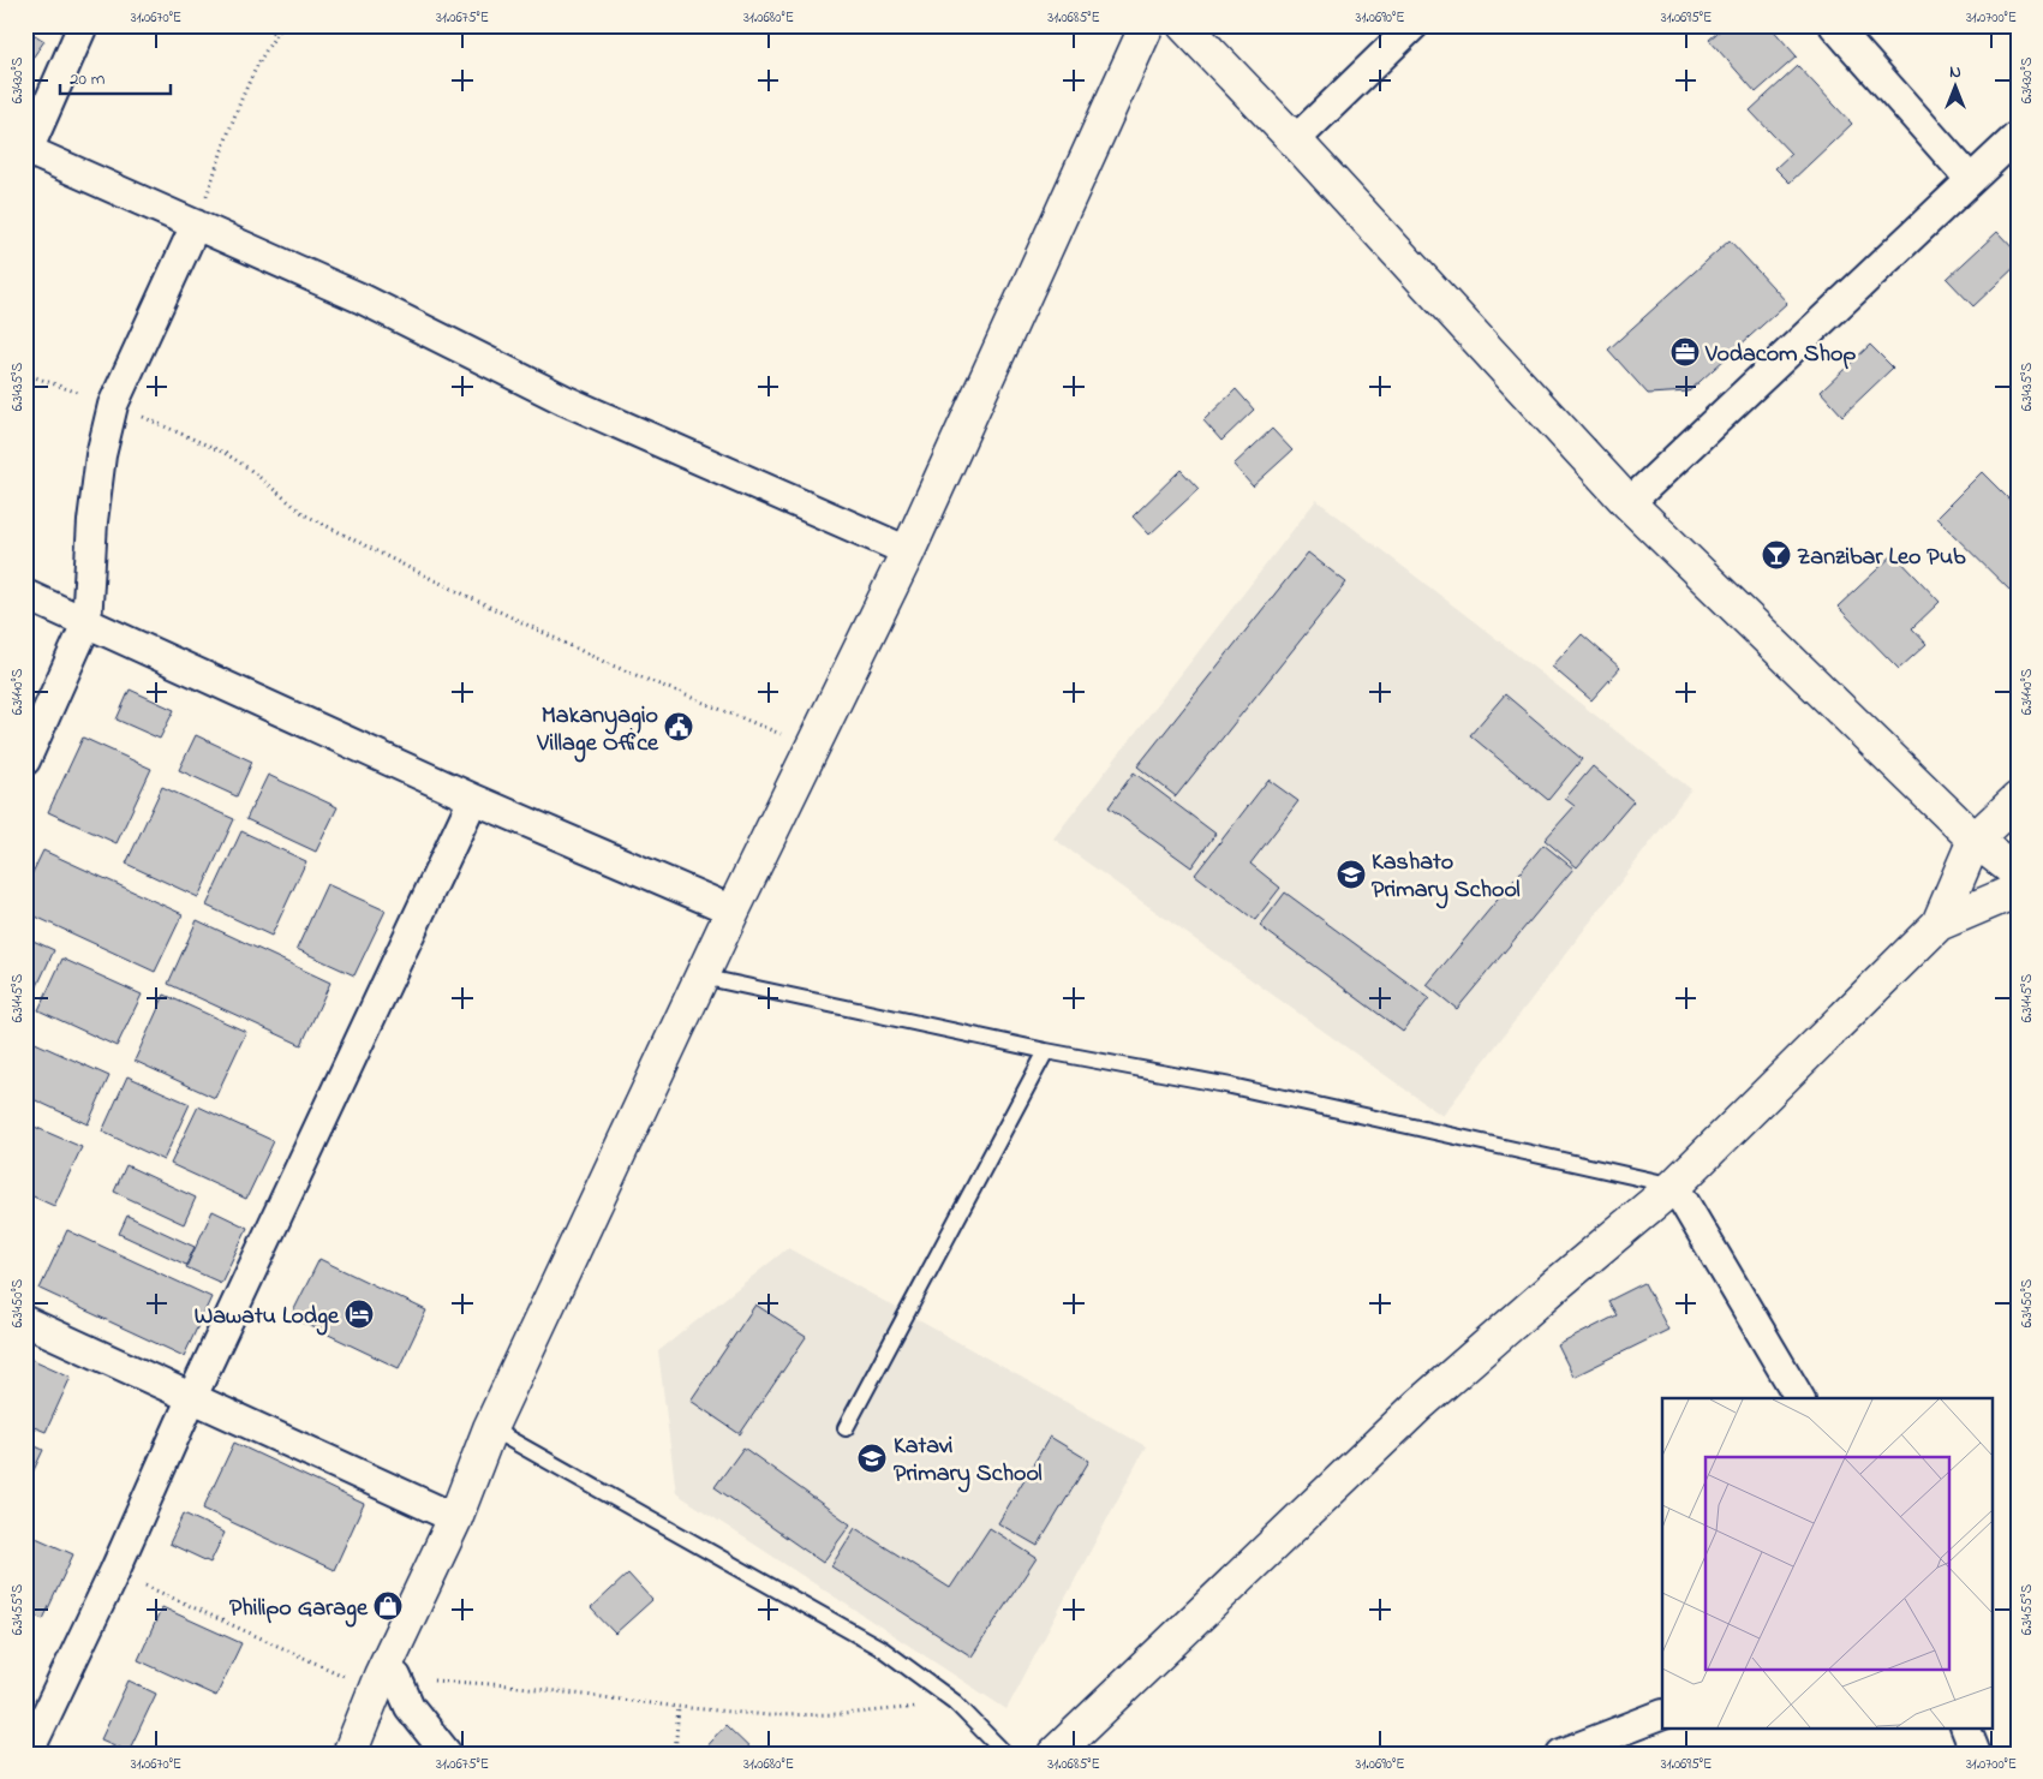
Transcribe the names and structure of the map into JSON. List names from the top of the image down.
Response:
{
  "places": {
    "office": ["Vodacom Shop"],
    "bar": ["Zanzibar Leo Pub"],
    "public building": ["Makanyagio Village Office"],
    "school or university": ["Kashato Primary School", "Katavi Primary School"],
    "hotel": ["Wawatu Lodge"],
    "shop": ["Philipo Garage"]
  },
  "scale_bar": "20 m",
  "north": "top",
  "coordinates": [
    "31.0670°E",
    "31.0675°E",
    "31.0680°E",
    "31.0685°E",
    "31.0690°E",
    "31.0695°E",
    "31.0700°E",
    "6.3430°S",
    "6.3435°S",
    "6.3440°S",
    "6.3445°S",
    "6.3450°S",
    "6.3455°S"
  ]
}
